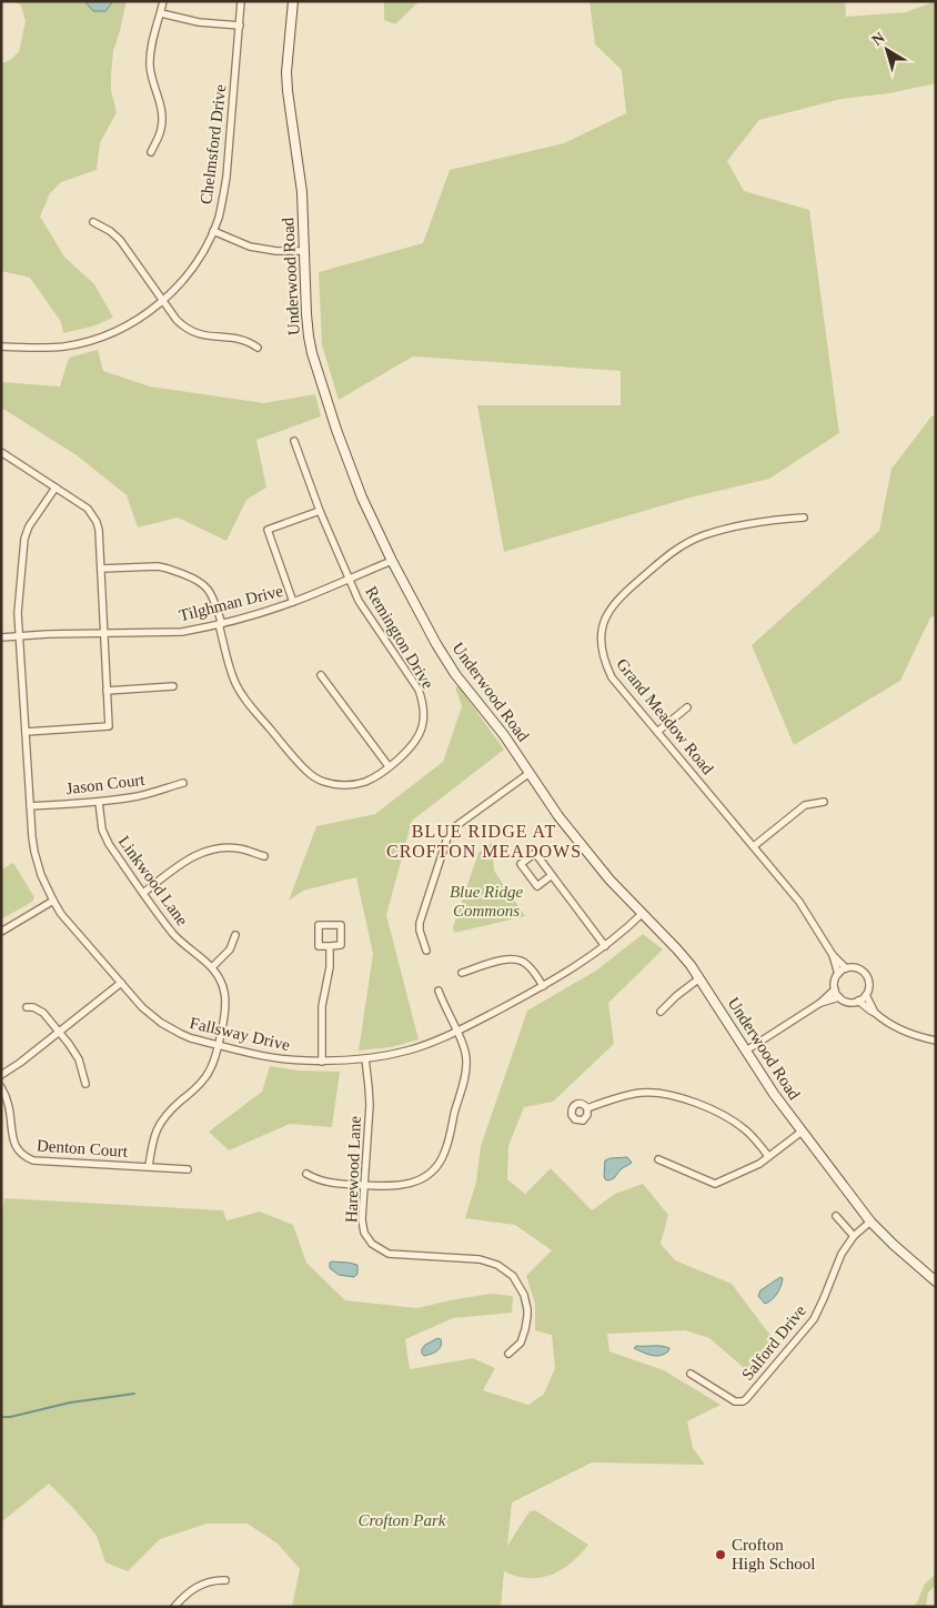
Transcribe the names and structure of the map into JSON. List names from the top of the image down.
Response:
{
  "streets": {
    "street": [
      "Chelmsford Drive",
      "Underwood Road",
      "Tilghman Drive",
      "Remington Drive",
      "Grand Meadow Road",
      "Jason Court",
      "Linkwood Lane",
      "Fallsway Drive",
      "Denton Court",
      "Harewood Lane",
      "Salford Drive"
    ]
  },
  "crossings": [
    ["Underwood Road", "Tilghman Drive"],
    ["Underwood Road", "Fallsway Drive"],
    ["Underwood Road", "Salford Drive"],
    ["Tilghman Drive", "Remington Drive"],
    ["Tilghman Drive", "Fallsway Drive"],
    ["Jason Court", "Linkwood Lane"],
    ["Jason Court", "Fallsway Drive"],
    ["Linkwood Lane", "Fallsway Drive"],
    ["Linkwood Lane", "Denton Court"],
    ["Fallsway Drive", "Harewood Lane"]
  ],
  "districts": ["BLUE RIDGE AT CROFTON MEADOWS"],
  "parks": ["Blue Ridge Commons", "Crofton Park"],
  "places": ["Crofton High School"],
  "north": "top left"
}
